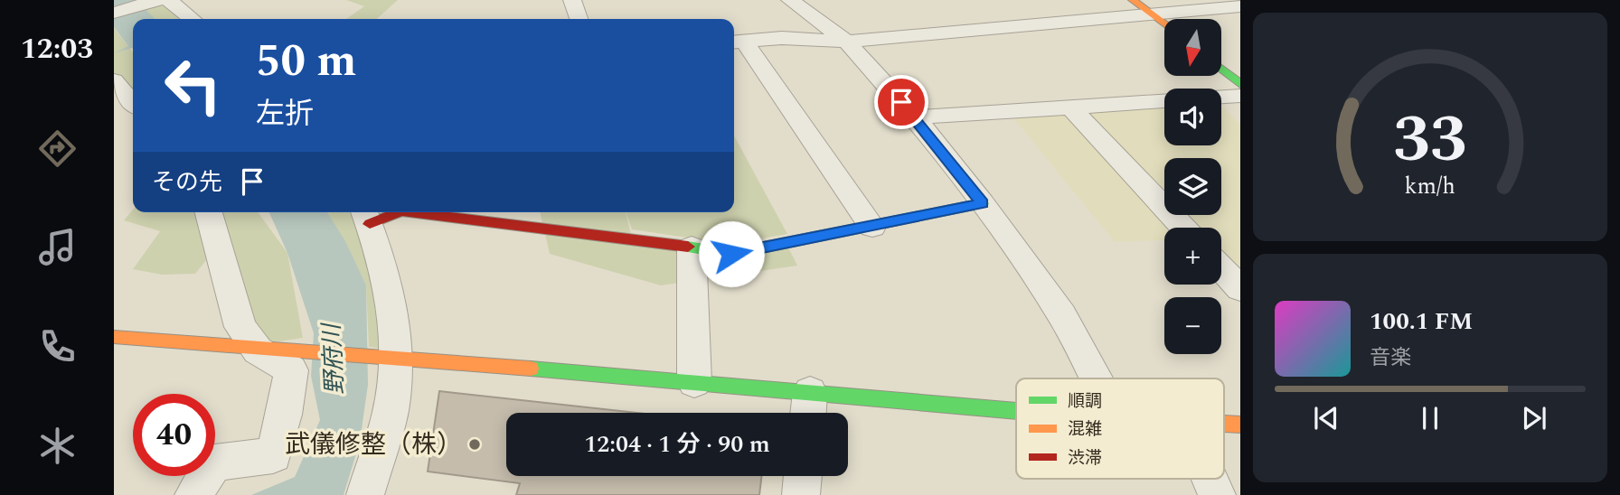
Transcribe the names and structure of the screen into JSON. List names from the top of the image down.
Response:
{
  "water": ["野府川"],
  "places": ["武儀修整（株）"],
  "legend": ["順調", "混雑", "渋滞"],
  "north": "bottom",
  "page": {
    "tabs": "12:03",
    "map_buttons": ["+", "−"],
    "turn": ["50 m", "左折"],
    "then": "その先",
    "song": ["100.1 FM", "音楽"],
    "limit": "40",
    "trip": "12:04 · 1 分 · 90 m",
    "gauge": ["33", "km/h"]
  }
}
